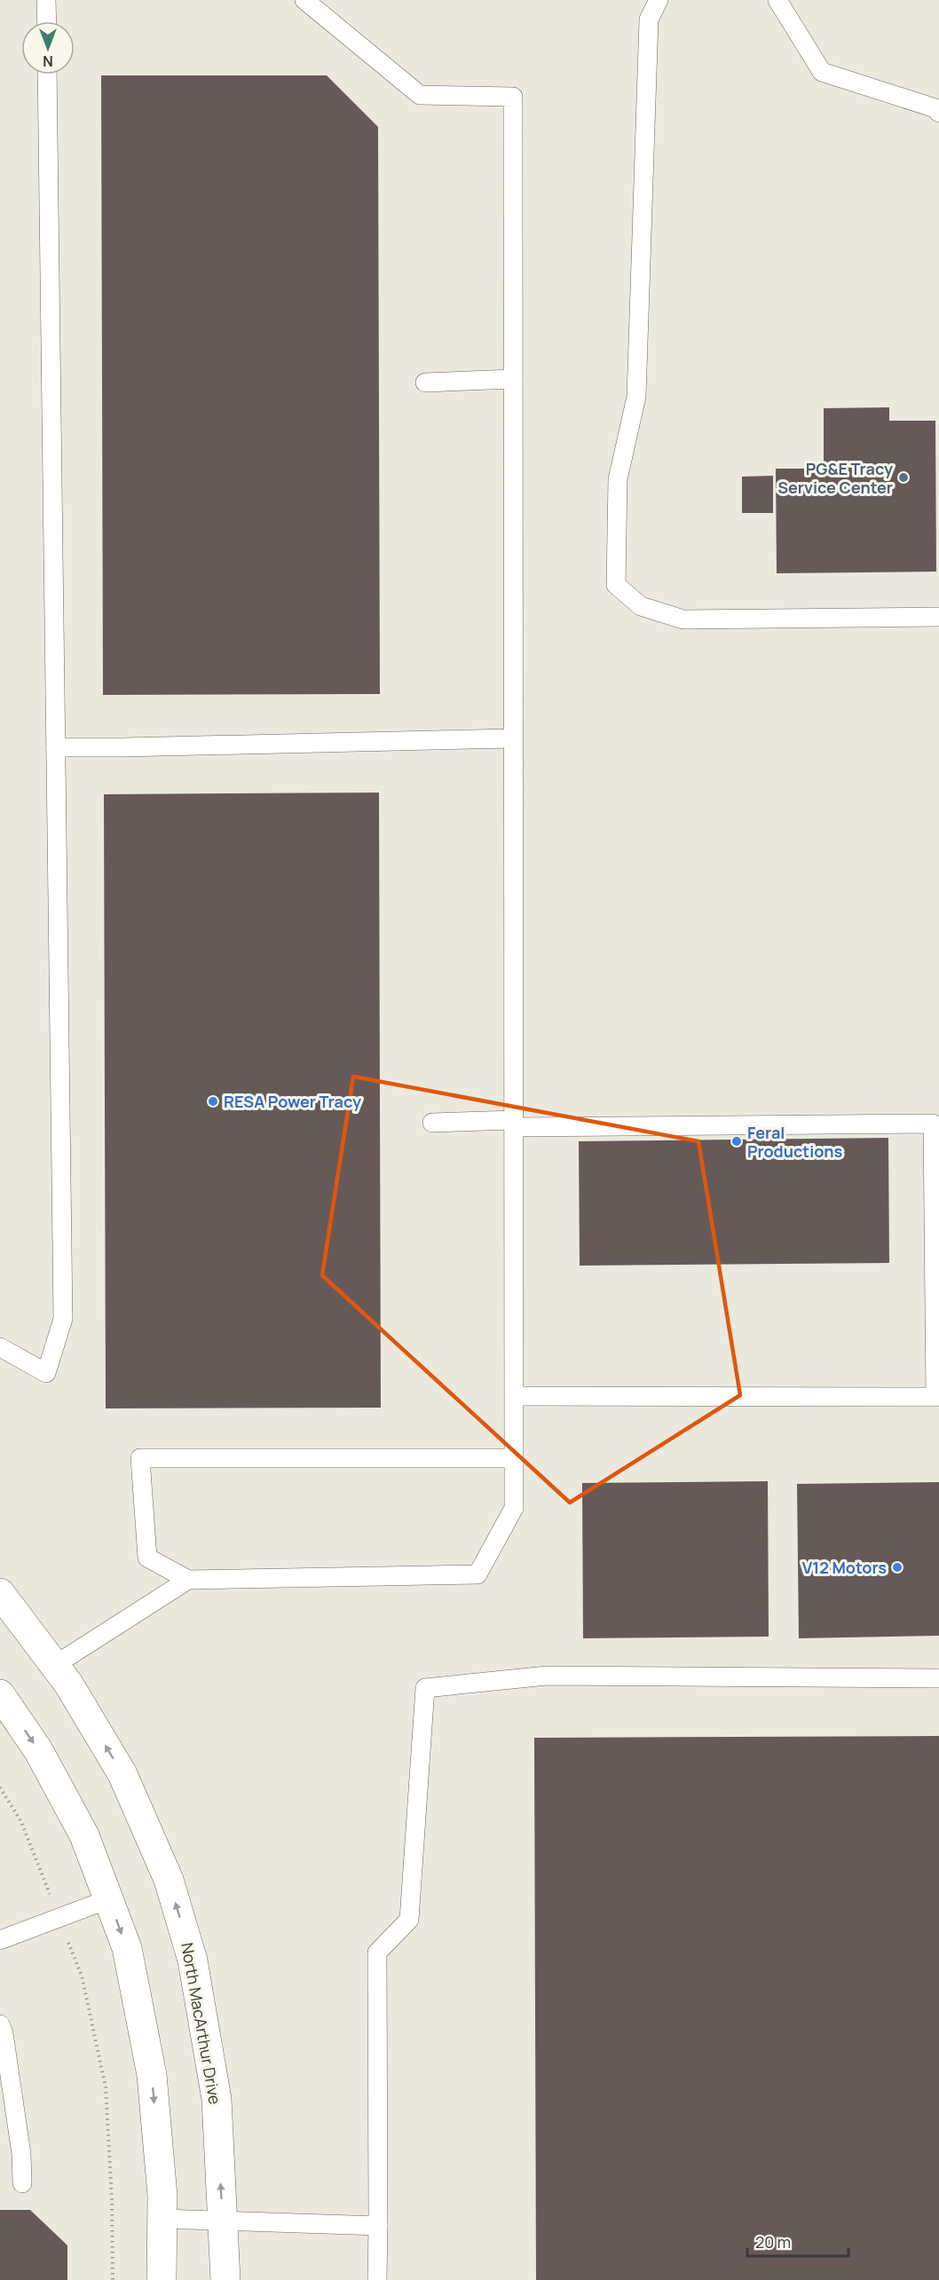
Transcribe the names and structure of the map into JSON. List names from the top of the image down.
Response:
{
  "streets": {
    "main road": ["North MacArthur Drive"]
  },
  "places": [
    "PG&E Tracy Service Center",
    "RESA Power Tracy",
    "Feral Productions",
    "V12 Motors"
  ],
  "scale_bar": "20 m",
  "north": "bottom"
}
